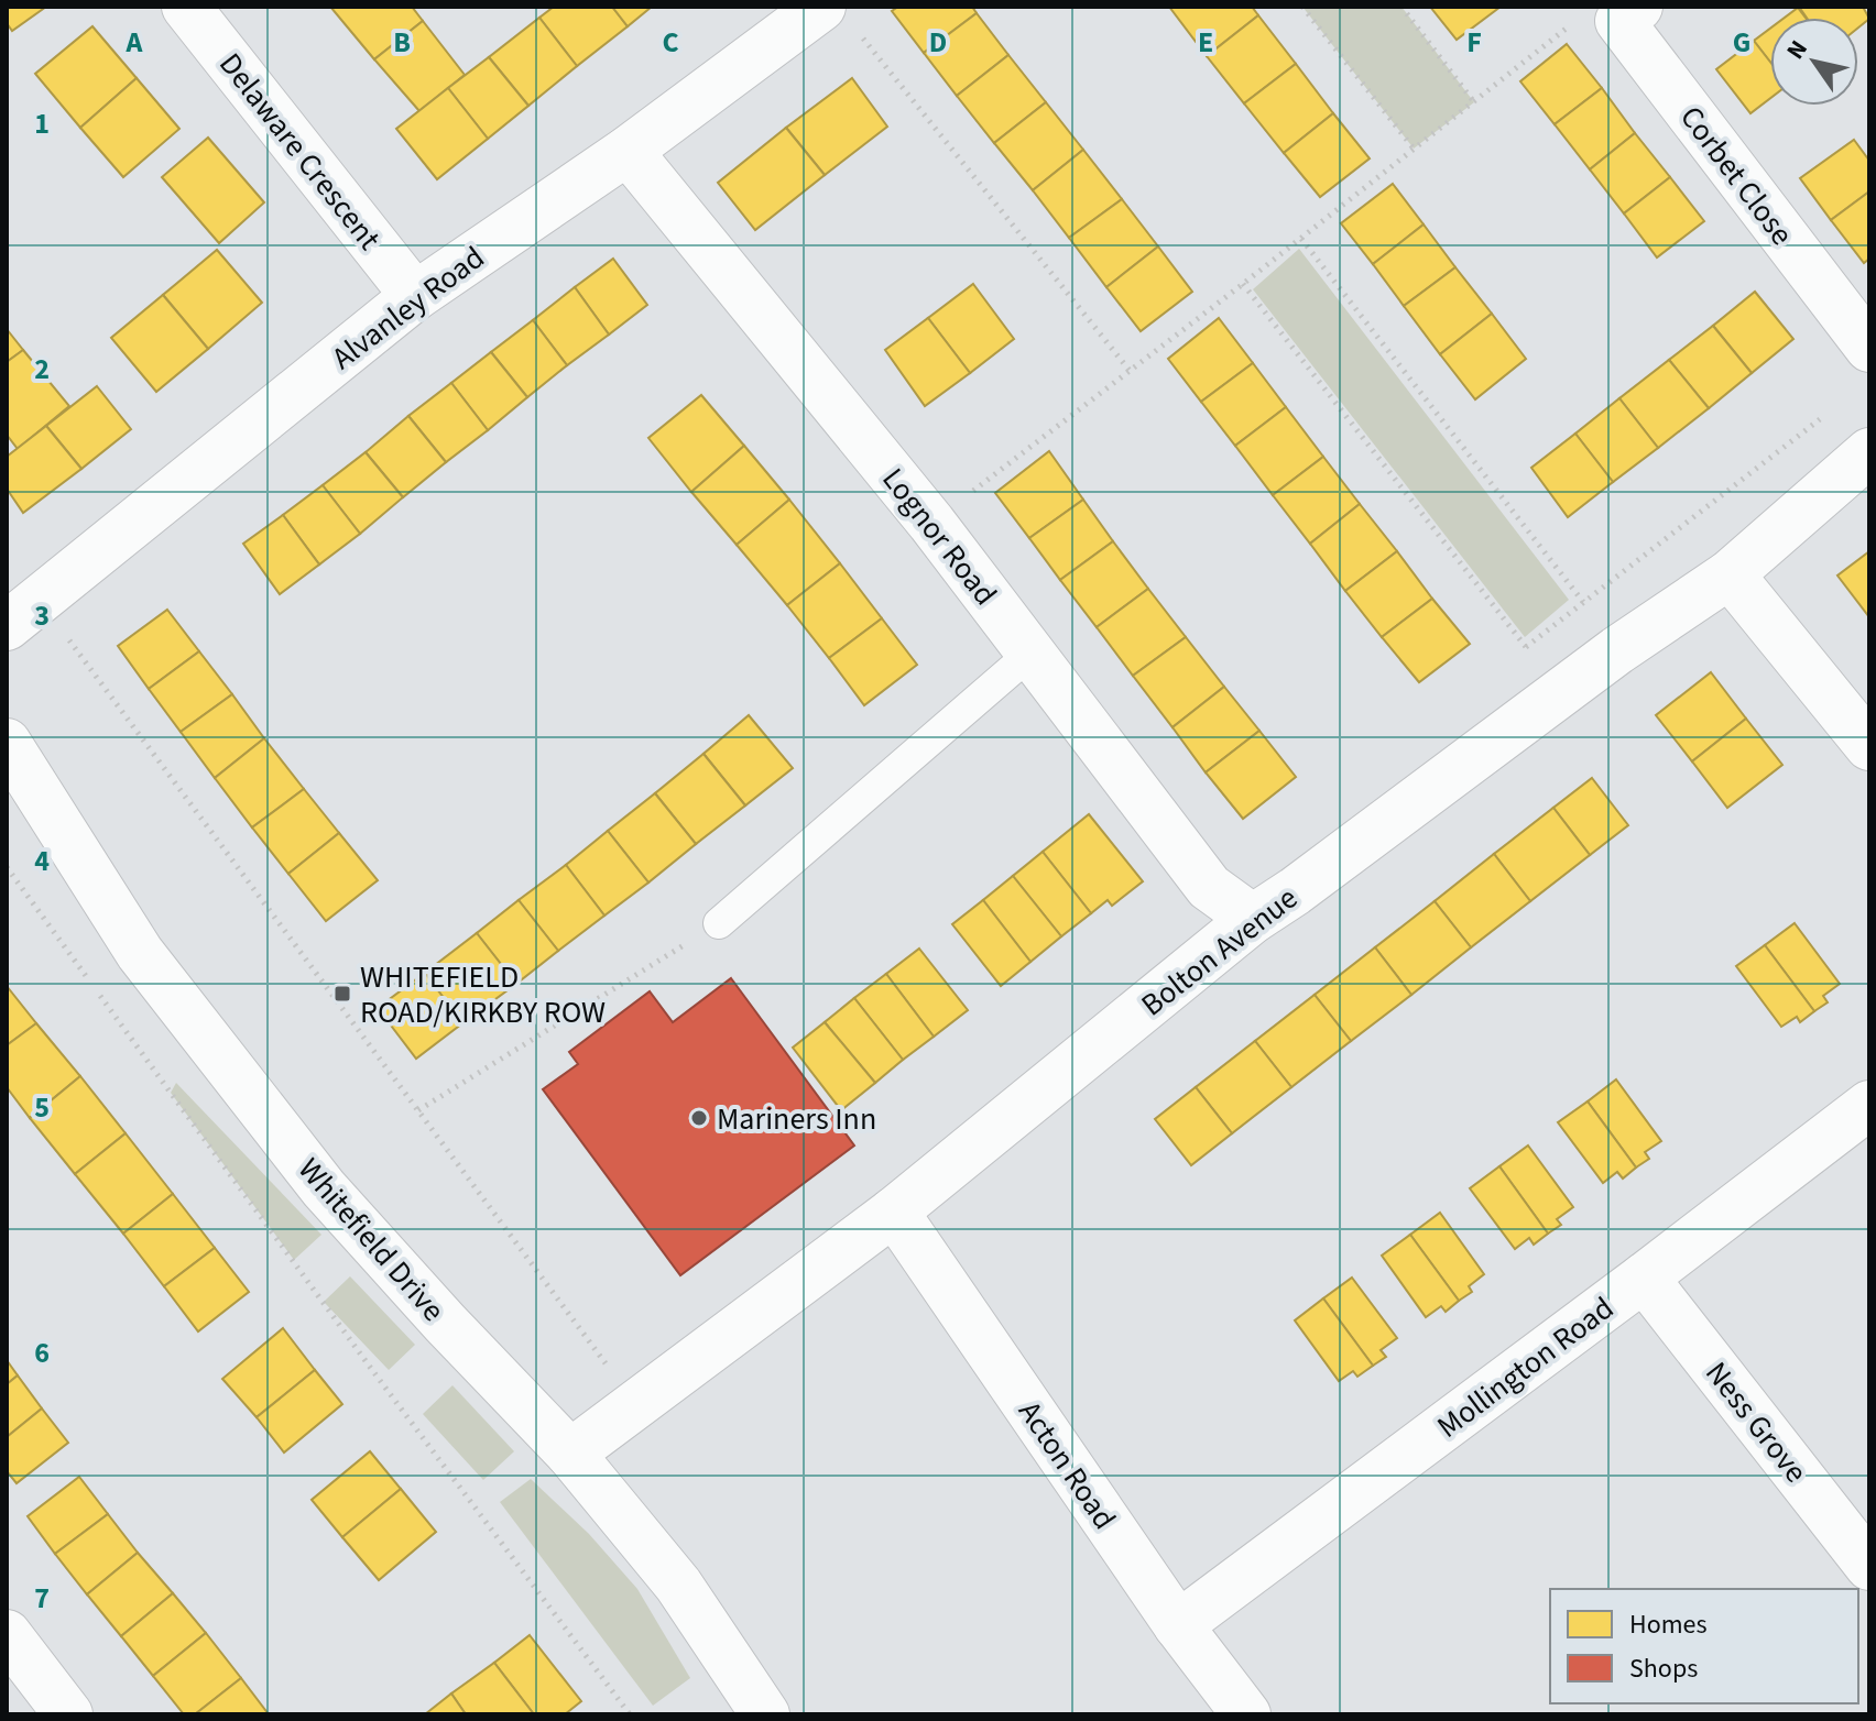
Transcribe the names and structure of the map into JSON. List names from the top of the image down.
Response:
{
  "streets": {
    "street": [
      "Delaware Crescent",
      "Corbet Close",
      "Alvanley Road",
      "Lognor Road",
      "Bolton Avenue",
      "Whitefield Drive",
      "Mollington Road",
      "Ness Grove",
      "Acton Road"
    ]
  },
  "crossings": [
    ["Delaware Crescent", "Alvanley Road"],
    ["Alvanley Road", "Lognor Road"],
    ["Lognor Road", "Bolton Avenue"],
    ["Bolton Avenue", "Whitefield Drive"],
    ["Bolton Avenue", "Acton Road"],
    ["Mollington Road", "Ness Grove"],
    ["Mollington Road", "Acton Road"]
  ],
  "places": {
    "transit": ["WHITEFIELD ROAD/KIRKBY ROW"],
    "other": ["Mariners Inn"]
  },
  "legend": ["Homes", "Shops"],
  "north": "top left",
  "grid": {
    "columns": [
      "A",
      "B",
      "C",
      "D",
      "E",
      "F",
      "G"
    ],
    "rows": [
      "1",
      "2",
      "3",
      "4",
      "5",
      "6",
      "7"
    ]
  }
}
